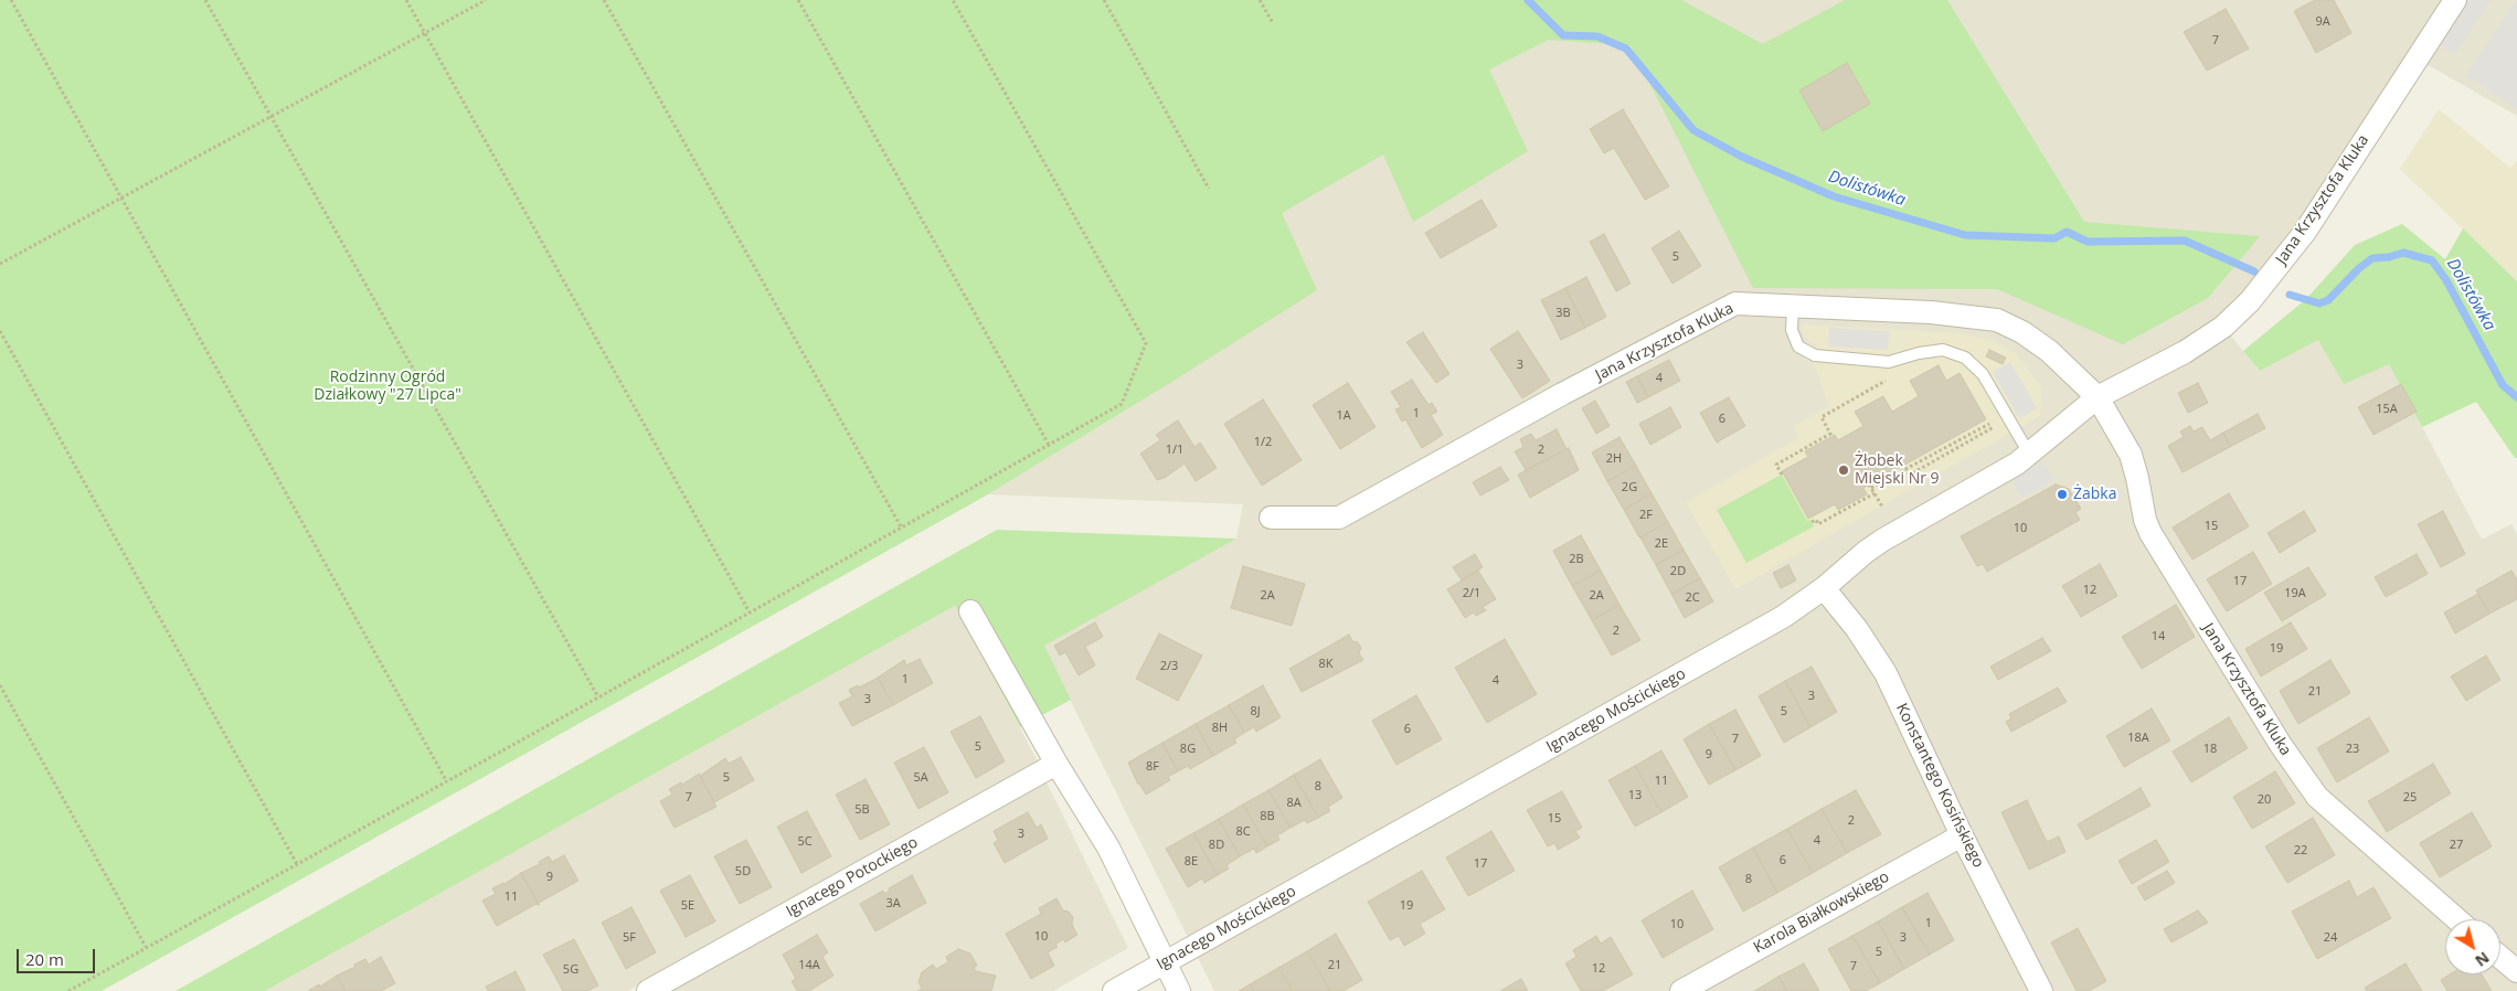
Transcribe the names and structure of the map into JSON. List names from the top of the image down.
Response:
{
  "streets": {
    "street": [
      "Jana Krzysztofa Kluka",
      "Ignacego Mościckiego",
      "Konstantego Kosińskiego",
      "Ignacego Potockiego",
      "Karola Białkowskiego"
    ]
  },
  "crossings": [
    ["Jana Krzysztofa Kluka", "Ignacego Mościckiego"],
    ["Ignacego Mościckiego", "Konstantego Kosińskiego"],
    ["Konstantego Kosińskiego", "Karola Białkowskiego"]
  ],
  "water": ["Dolistówka"],
  "parks": ["Rodzinny Ogród Działkowy \"27 Lipca\""],
  "places": ["Żłobek Miejski Nr 9", "Żabka"],
  "house_numbers": [
    "9A",
    "7",
    "5",
    "3B",
    "3",
    "4",
    "15A",
    "1",
    "1A",
    "6",
    "1/2",
    "1/1",
    "2",
    "2H",
    "2G",
    "2F",
    "15",
    "10",
    "2E",
    "2B",
    "2D",
    "17",
    "12",
    "2/1",
    "19A",
    "2A",
    "2A",
    "2C",
    "2",
    "14",
    "19",
    "8K",
    "2/3",
    "1",
    "4",
    "21",
    "3",
    "3",
    "8J",
    "5",
    "8H",
    "6",
    "18A",
    "7",
    "5",
    "8G",
    "18",
    "23",
    "9",
    "8F",
    "5",
    "5A",
    "11",
    "8",
    "13",
    "7",
    "25",
    "20",
    "8A",
    "5B",
    "8B",
    "15",
    "2",
    "8C",
    "3",
    "4",
    "5C",
    "8D",
    "27",
    "22",
    "6",
    "8E",
    "17",
    "5D",
    "9",
    "8",
    "11",
    "3A",
    "5E",
    "19",
    "1",
    "10",
    "10",
    "5F",
    "3",
    "24",
    "5",
    "14A",
    "21",
    "7",
    "12",
    "5G"
  ],
  "scale_bar": "20 m",
  "north": "bottom right"
}
